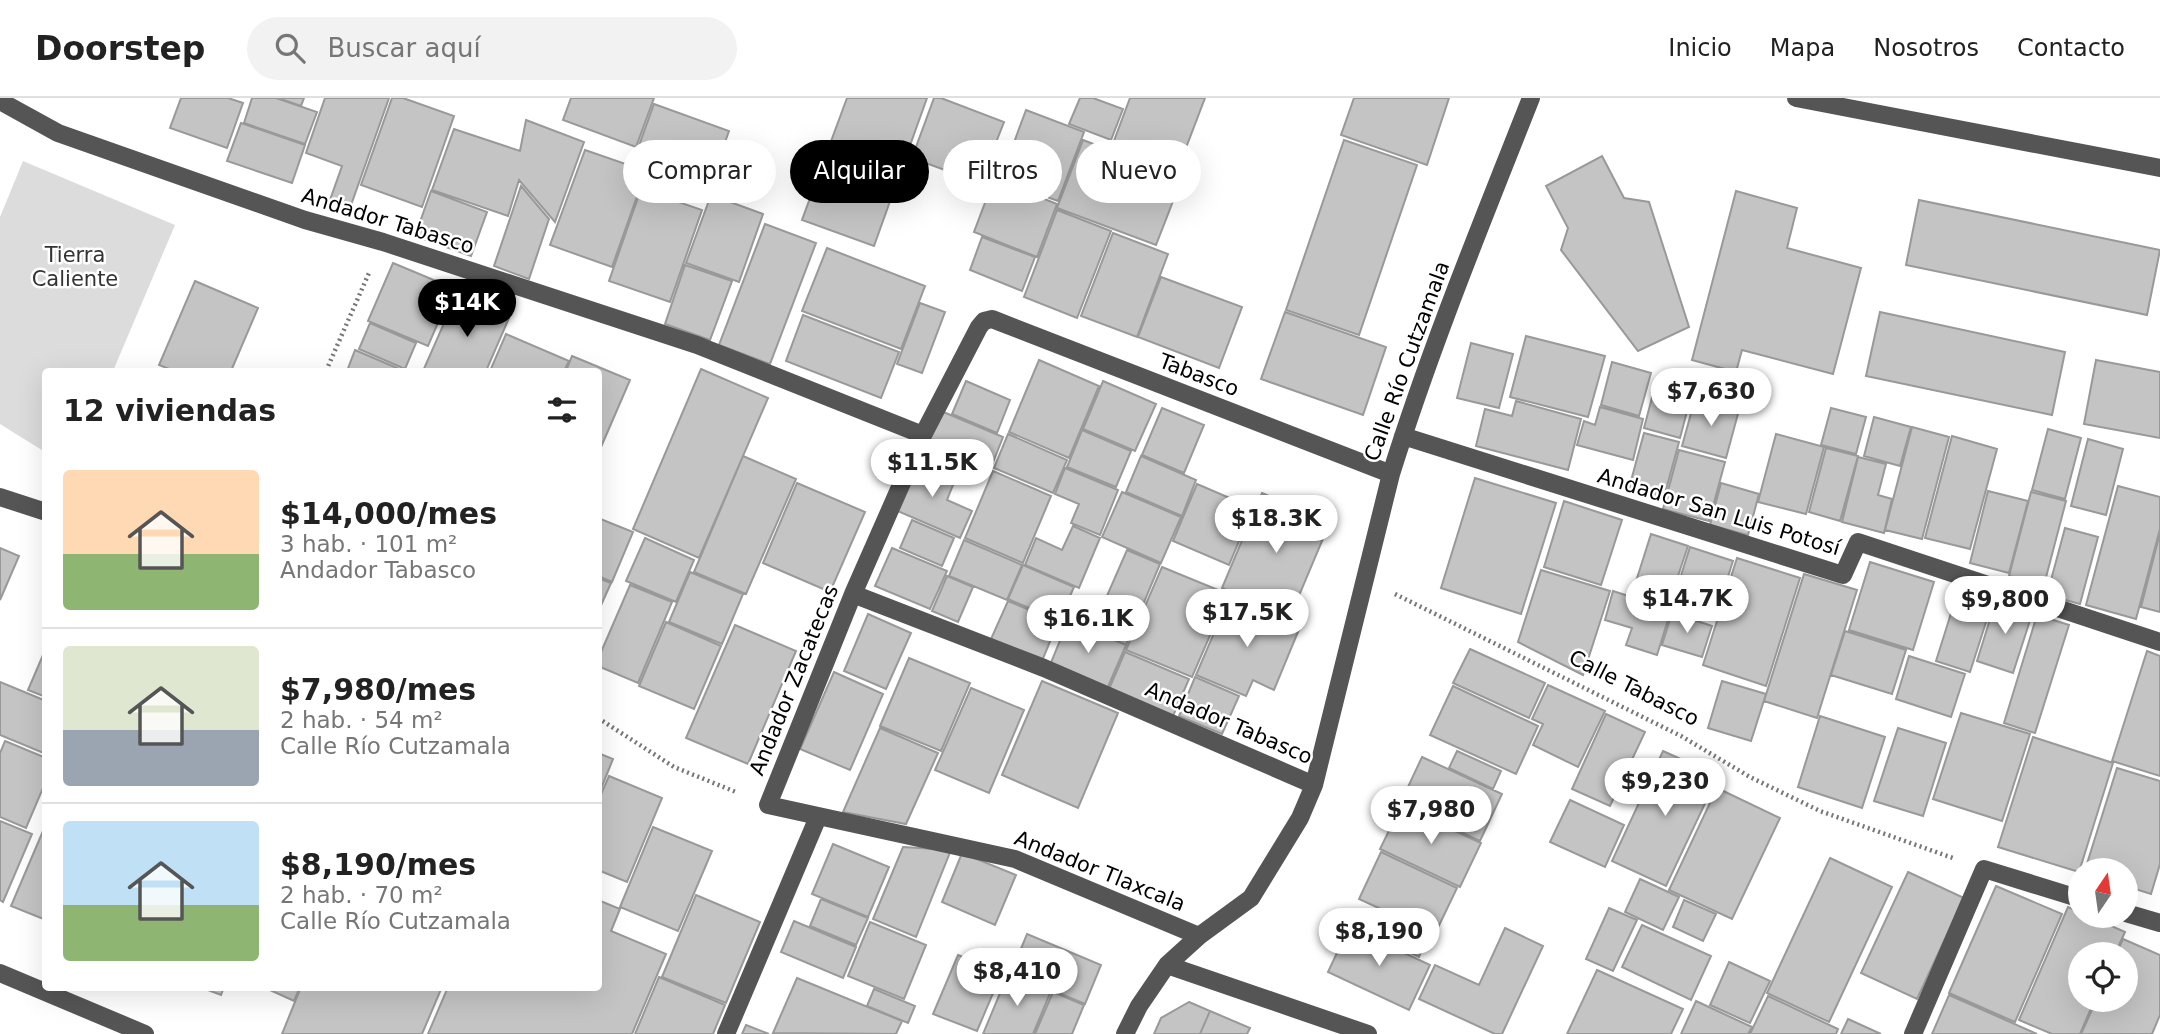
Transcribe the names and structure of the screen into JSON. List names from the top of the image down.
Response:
{
  "streets": {
    "street": [
      "Andador Tabasco",
      "Calle Río Cutzamala",
      "Tabasco",
      "Andador San Luis Potosí",
      "Andador Zacatecas",
      "Andador Tlaxcala"
    ],
    "path": ["Calle Tabasco"]
  },
  "crossings": [
    ["Andador Tabasco", "Calle Río Cutzamala"],
    ["Andador Tabasco", "Andador Zacatecas"],
    ["Calle Río Cutzamala", "Tabasco"],
    ["Calle Río Cutzamala", "Andador San Luis Potosí"],
    ["Calle Río Cutzamala", "Calle Tabasco"],
    ["Calle Río Cutzamala", "Andador Tlaxcala"],
    ["Tabasco", "Andador Zacatecas"],
    ["Andador Zacatecas", "Andador Tlaxcala"]
  ],
  "parks": ["Tierra Caliente"],
  "north": "top",
  "page": {
    "header": "Doorstep",
    "search": "Buscar aquí",
    "nav": [
      "Inicio",
      "Mapa",
      "Nosotros",
      "Contacto"
    ],
    "chip": [
      "Comprar",
      "Alquilar",
      "Filtros",
      "Nuevo"
    ],
    "price": [
      "$14K",
      "$7,630",
      "$11.5K",
      "$18.3K",
      "$14.7K",
      "$9,800",
      "$17.5K",
      "$16.1K",
      "$9,230",
      "$7,980",
      "$8,190",
      "$8,410"
    ],
    "heading": "12 viviendas",
    "list": [
      {
        "name": "$14,000/mes",
        "note": "3 hab. · 101 m² · Andador Tabasco"
      },
      {
        "name": "$7,980/mes",
        "note": "2 hab. · 54 m² · Calle Río Cutzamala"
      },
      {
        "name": "$8,190/mes",
        "note": "2 hab. · 70 m² · Calle Río Cutzamala"
      }
    ]
  }
}
